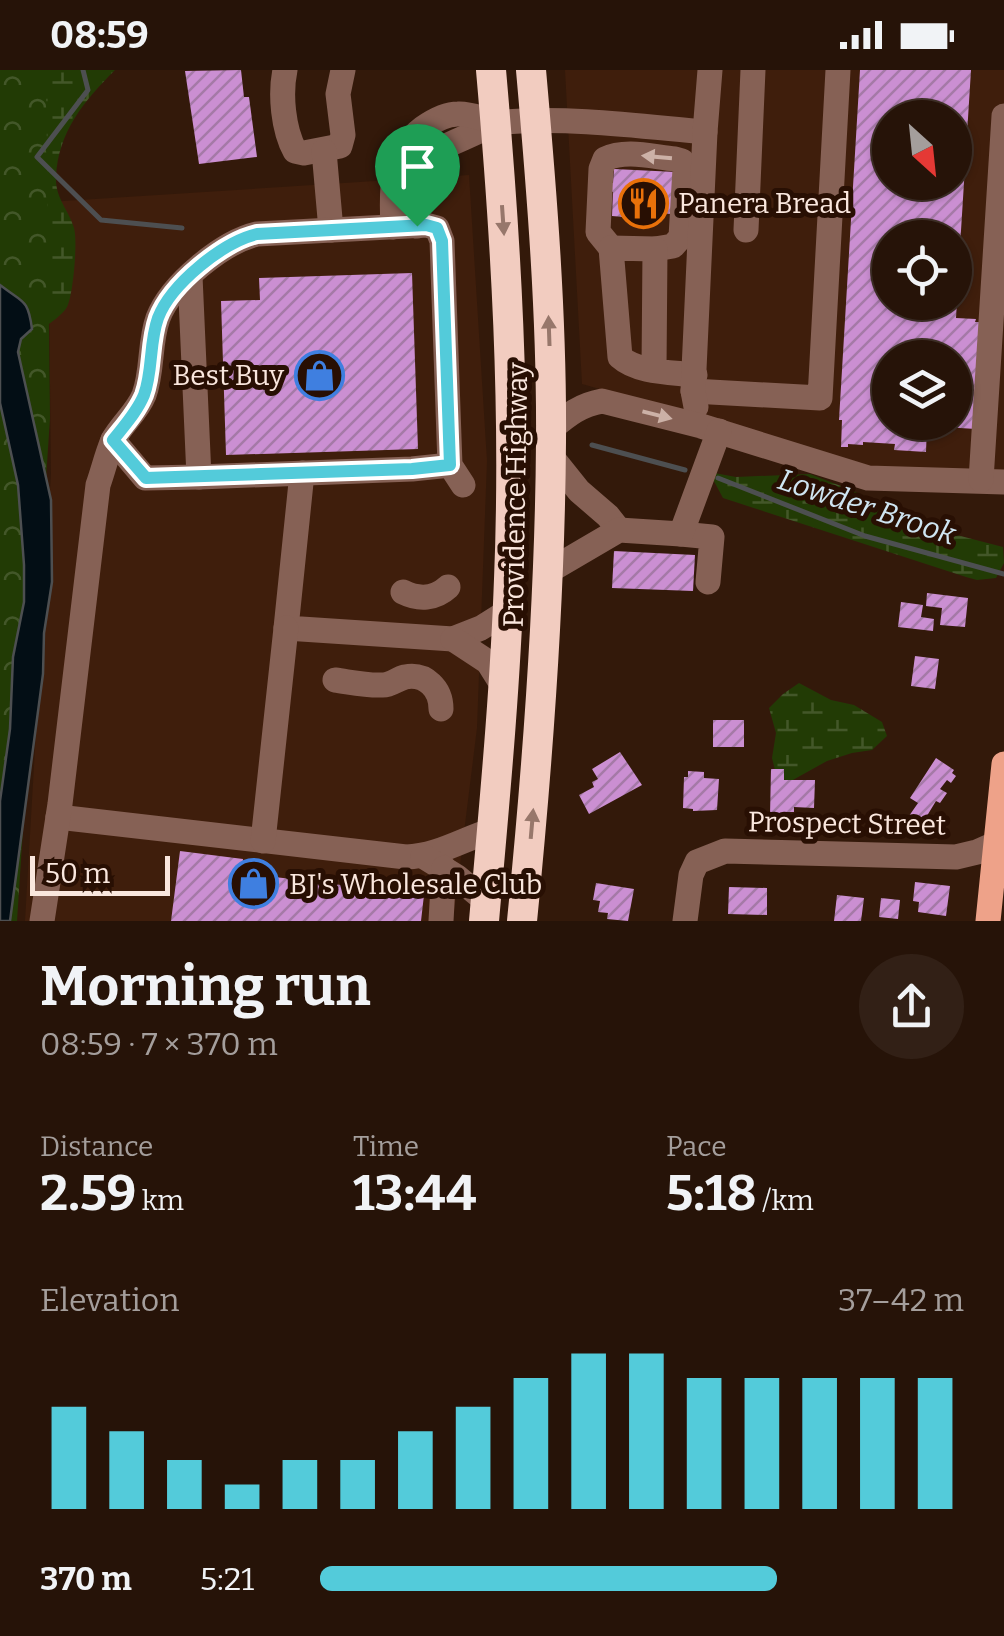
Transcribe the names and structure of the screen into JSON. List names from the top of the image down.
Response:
{
  "streets": {
    "highway": ["Providence Highway"],
    "street": ["Prospect Street"]
  },
  "water": ["Lowder Brook"],
  "places": {
    "restaurant": ["Panera Bread"],
    "shop": ["Best Buy", "BJ's Wholesale Club"]
  },
  "scale_bar": "50 m",
  "north": "bottom right",
  "page": {
    "status": "08:59",
    "scale": "50 m",
    "heading": ["Morning run", "08:59 · 7 × 370 m"],
    "stats": [
      ["Distance", "2.59 km"],
      ["Time", "13:44"],
      ["Pace", "5:18 /km"]
    ],
    "chart": ["Elevation", "37–42 m"],
    "list": [
      {
        "name": "370 m",
        "note": "5:21"
      }
    ]
  }
}
